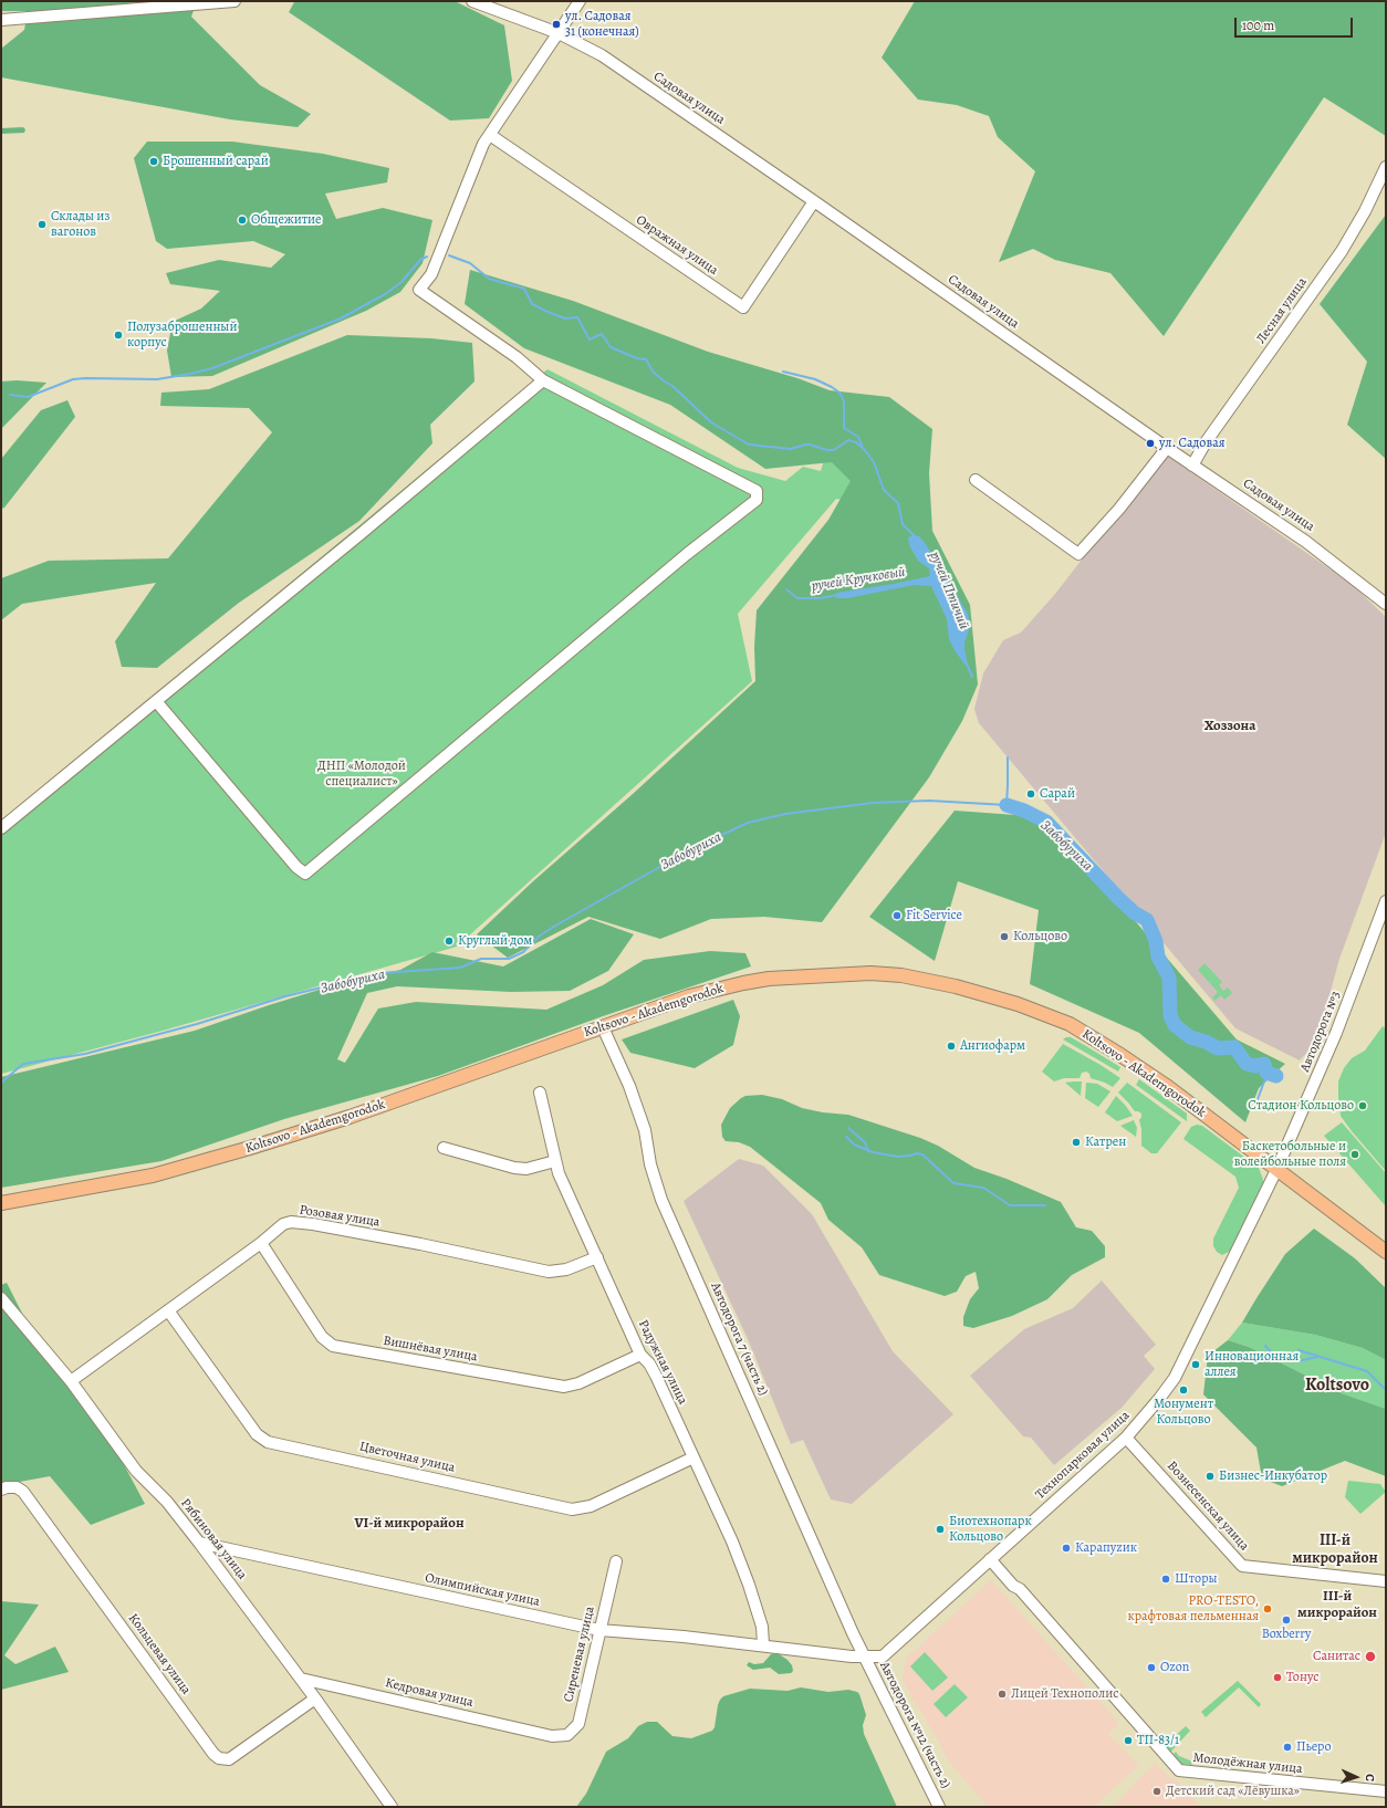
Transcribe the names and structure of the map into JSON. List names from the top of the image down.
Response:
{
  "streets": {
    "main road": ["Koltsovo - Akademgorodok"],
    "street": [
      "Садовая улица",
      "Овражная улица",
      "Лесная улица",
      "Автодорога №3",
      "Розовая улица",
      "Автодорога 7 (часть 2)",
      "Вишнёвая улица",
      "Радужная улица",
      "Технопарковая улица",
      "Цветочная улица",
      "Вознесенская улица",
      "Рябиновая улица",
      "Олимпийская улица",
      "Кольцевая улица",
      "Сиреневая улица",
      "Кедровая улица",
      "Автодорога №12 (часть 2)",
      "Молодёжная улица"
    ]
  },
  "crossings": [
    ["Садовая улица", "Овражная улица"],
    ["Садовая улица", "Лесная улица"],
    ["Koltsovo - Akademgorodok", "Автодорога №3"],
    ["Koltsovo - Akademgorodok", "Автодорога 7 (часть 2)"],
    ["Koltsovo - Akademgorodok", "Технопарковая улица"],
    ["Автодорога №3", "Технопарковая улица"],
    ["Розовая улица", "Вишнёвая улица"],
    ["Розовая улица", "Радужная улица"],
    ["Розовая улица", "Цветочная улица"],
    ["Розовая улица", "Рябиновая улица"],
    ["Автодорога 7 (часть 2)", "Технопарковая улица"],
    ["Автодорога 7 (часть 2)", "Автодорога №12 (часть 2)"],
    ["Вишнёвая улица", "Радужная улица"],
    ["Радужная улица", "Технопарковая улица"],
    ["Радужная улица", "Цветочная улица"],
    ["Радужная улица", "Олимпийская улица"],
    ["Технопарковая улица", "Вознесенская улица"],
    ["Технопарковая улица", "Олимпийская улица"],
    ["Технопарковая улица", "Автодорога №12 (часть 2)"],
    ["Технопарковая улица", "Молодёжная улица"],
    ["Рябиновая улица", "Олимпийская улица"],
    ["Рябиновая улица", "Кольцевая улица"],
    ["Рябиновая улица", "Кедровая улица"],
    ["Олимпийская улица", "Сиреневая улица"],
    ["Сиреневая улица", "Кедровая улица"]
  ],
  "districts": [
    "Хоззона",
    "Koltsovo",
    "VI-й микрорайон",
    "III-й микрорайон",
    "III-й микрорайон"
  ],
  "water": ["ручей Кручковый", "ручей Птичий", "Забобуриха"],
  "parks": ["ДНП «Молодой специалист»"],
  "places": [
    "ул. Садовая 31 (конечная)",
    "Брошенный сарай",
    "Общежитие",
    "Склады из вагонов",
    "Полузаброшенный корпус",
    "ул. Садовая",
    "Сарай",
    "Fit Service",
    "Кольцово",
    "Круглый дом",
    "Ангиофарм",
    "Стадион Кольцово",
    "Катрен",
    "Баскетобольные и волейбольные поля",
    "Инновационная аллея",
    "Монумент Кольцово",
    "Бизнес-Инкубатор",
    "Биотехнопарк Кольцово",
    "Карапуzик",
    "Шторы",
    "PRO-TESTO, крафтовая пельменная",
    "Boxberry",
    "Санитас",
    "Ozon",
    "Тонус",
    "Лицей Технополис",
    "ТП-83/1",
    "Пьеро",
    "Детский сад «Лёвушка»"
  ],
  "scale_bar": "100 m",
  "north": "right"
}
